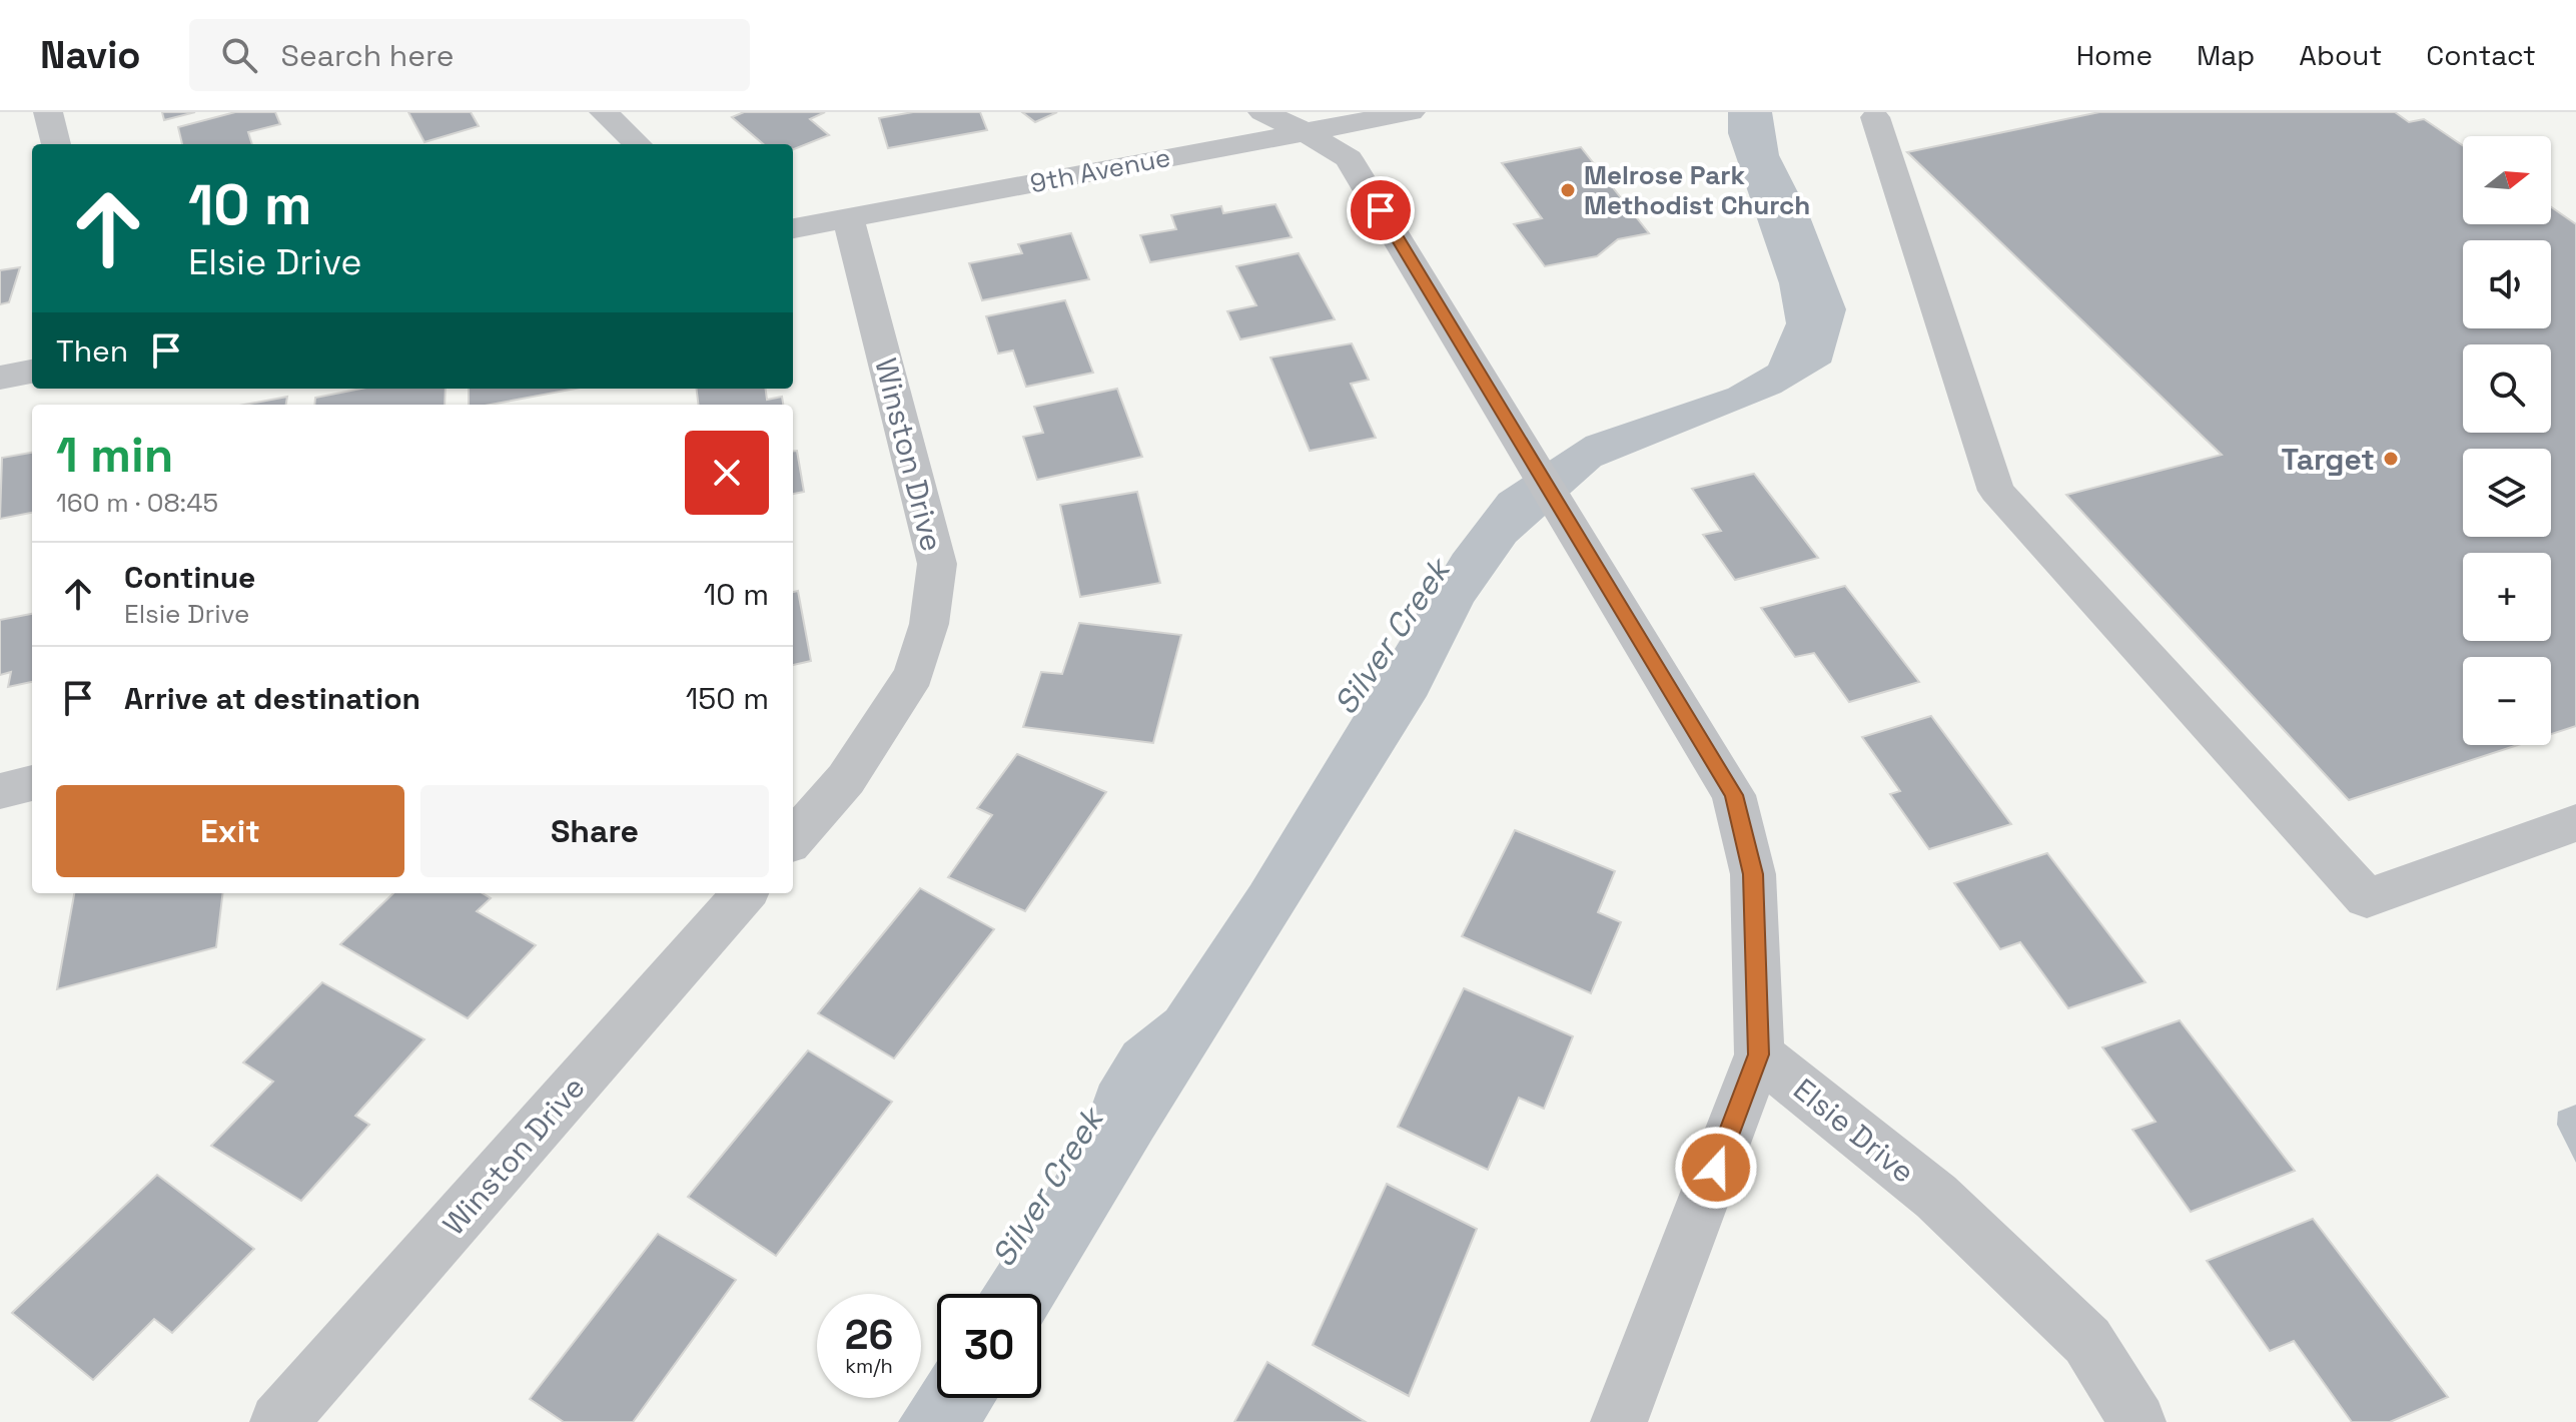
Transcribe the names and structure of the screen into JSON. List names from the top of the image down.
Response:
{
  "streets": {
    "street": ["9th Avenue", "Winston Drive", "Elsie Drive"]
  },
  "crossings": [
    ["9th Avenue", "Winston Drive"]
  ],
  "water": ["Silver Creek"],
  "places": ["Melrose Park Methodist Church", "Target"],
  "north": "right",
  "page": {
    "header": "Navio",
    "search": "Search here",
    "nav": [
      "Home",
      "Map",
      "About",
      "Contact"
    ],
    "map_buttons": ["+", "−"],
    "turn": ["10 m", "Elsie Drive"],
    "then": "Then",
    "heading": ["1 min", "160 m · 08:45"],
    "list": [
      {
        "name": "Continue",
        "note": "Elsie Drive",
        "value": "10 m"
      },
      {
        "name": "Arrive at destination",
        "value": "150 m"
      }
    ],
    "buttons": ["Exit", "Share"],
    "speed": "26 km/h",
    "limit": "30"
  }
}
